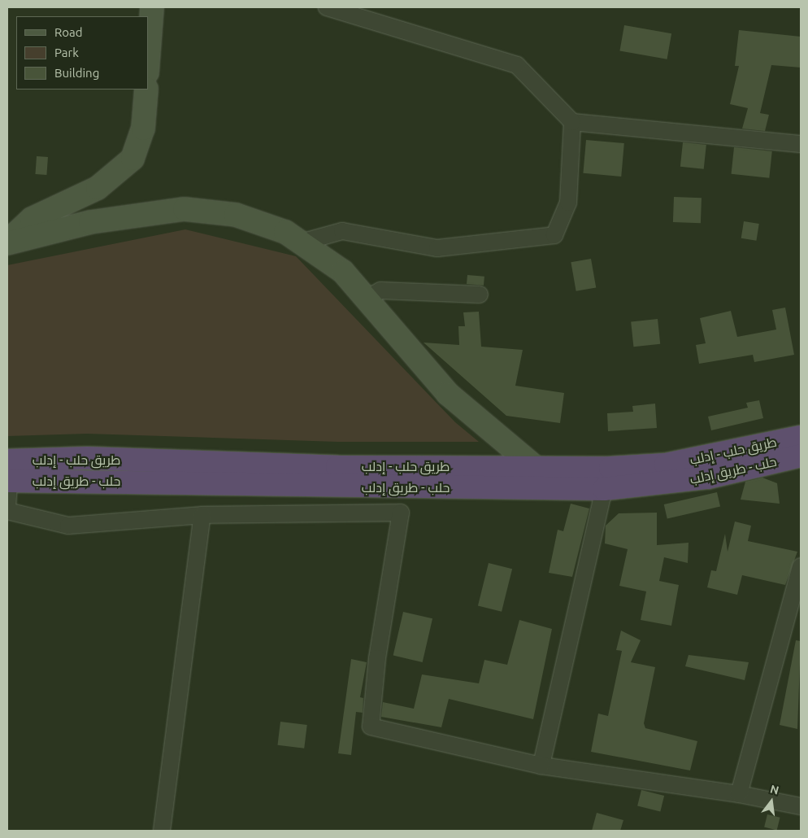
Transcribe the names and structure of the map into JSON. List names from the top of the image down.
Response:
{
  "streets": {
    "highway": ["طريق حلب - إدلب", "حلب - طريق إدلب"]
  },
  "crossings": [
    ["طريق حلب - إدلب", "حلب - طريق إدلب"]
  ],
  "legend": ["Road", "Park", "Building"],
  "north": "top"
}
